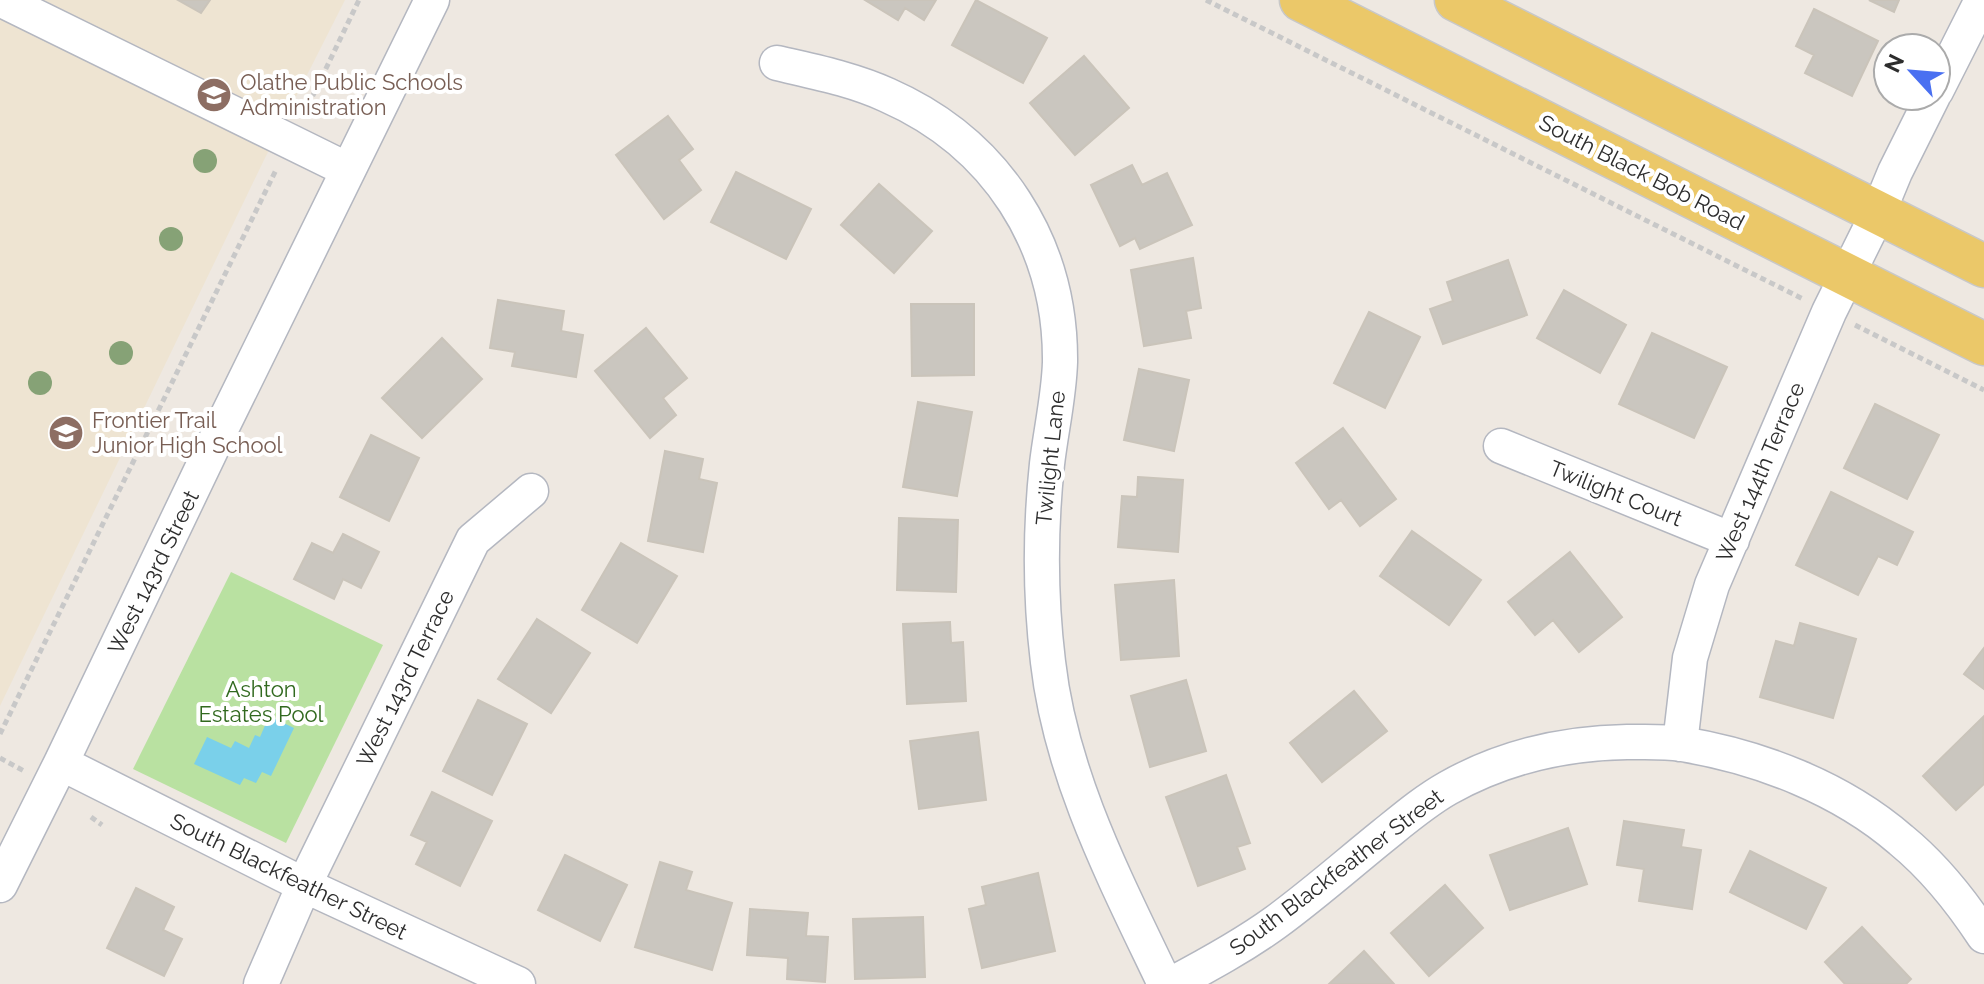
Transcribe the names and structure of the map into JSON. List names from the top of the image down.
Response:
{
  "streets": {
    "main road": ["South Black Bob Road"],
    "street": [
      "Twilight Lane",
      "West 144th Terrace",
      "Twilight Court",
      "West 143rd Street",
      "West 143rd Terrace",
      "South Blackfeather Street"
    ]
  },
  "crossings": [
    ["South Black Bob Road", "West 144th Terrace"],
    ["West 144th Terrace", "Twilight Court"],
    ["West 144th Terrace", "South Blackfeather Street"],
    ["West 143rd Street", "South Blackfeather Street"],
    ["West 143rd Terrace", "South Blackfeather Street"]
  ],
  "parks": ["Ashton Estates Pool"],
  "places": {
    "school or university": ["Olathe Public Schools Administration", "Frontier Trail Junior High School"]
  },
  "north": "top left"
}
